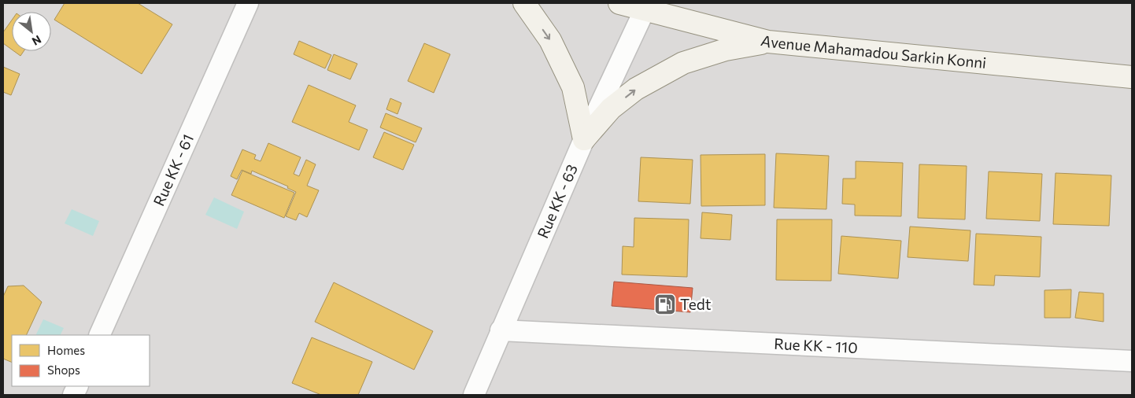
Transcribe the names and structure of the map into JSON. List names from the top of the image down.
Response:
{
  "streets": {
    "street": [
      "Avenue Mahamadou Sarkin Konni",
      "Rue KK - 61",
      "Rue KK - 63",
      "Rue KK - 110"
    ]
  },
  "crossings": [
    ["Avenue Mahamadou Sarkin Konni", "Rue KK - 63"],
    ["Rue KK - 63", "Rue KK - 110"]
  ],
  "places": {
    "fuel station": ["Tedt"]
  },
  "legend": ["Homes", "Shops"],
  "north": "bottom right"
}
